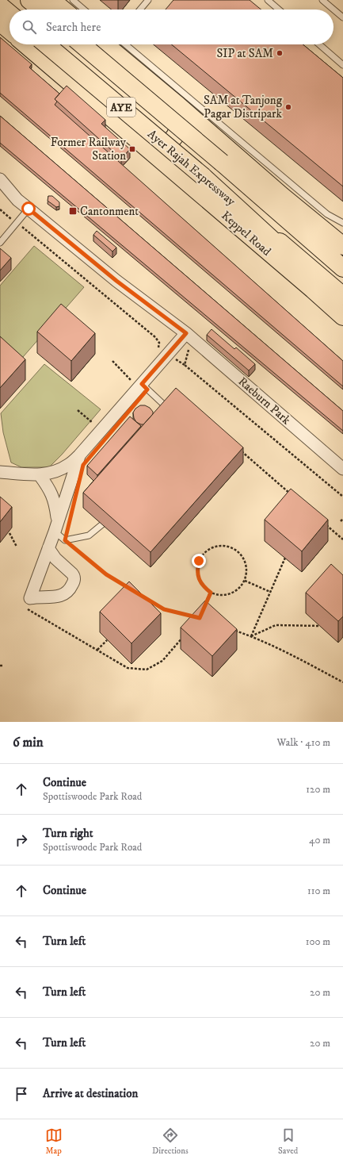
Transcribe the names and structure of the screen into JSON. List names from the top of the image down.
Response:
{
  "streets": {
    "highway": ["AYE", "Ayer Rajah Expressway", "Keppel Road"],
    "street": ["Raeburn Park"]
  },
  "places": {
    "other": ["SIP at SAM", "SAM at Tanjong Pagar Distripark"],
    "transit": ["Former Railway Station", "Cantonment"]
  },
  "page": {
    "search": "Search here",
    "heading": ["6 min", "Walk · 410 m"],
    "list": [
      ["Continue", "Spottiswoode Park Road", "120 m"],
      ["Turn right", "Spottiswoode Park Road", "40 m"],
      ["Continue", "110 m"],
      ["Turn left", "100 m"],
      ["Turn left", "20 m"],
      ["Turn left", "20 m"],
      "Arrive at destination"
    ],
    "nav": ["Map", "Directions", "Saved"]
  }
}
